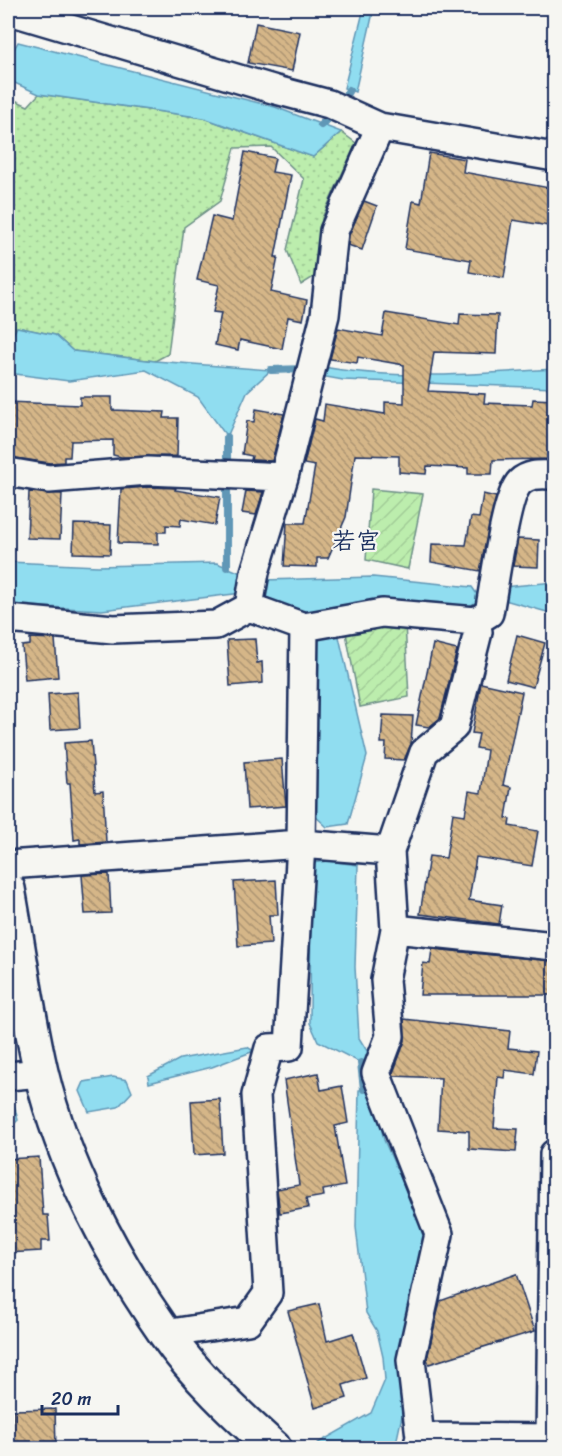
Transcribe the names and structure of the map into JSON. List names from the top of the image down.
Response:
{
  "districts": ["若宮"],
  "scale_bar": "20 m"
}
